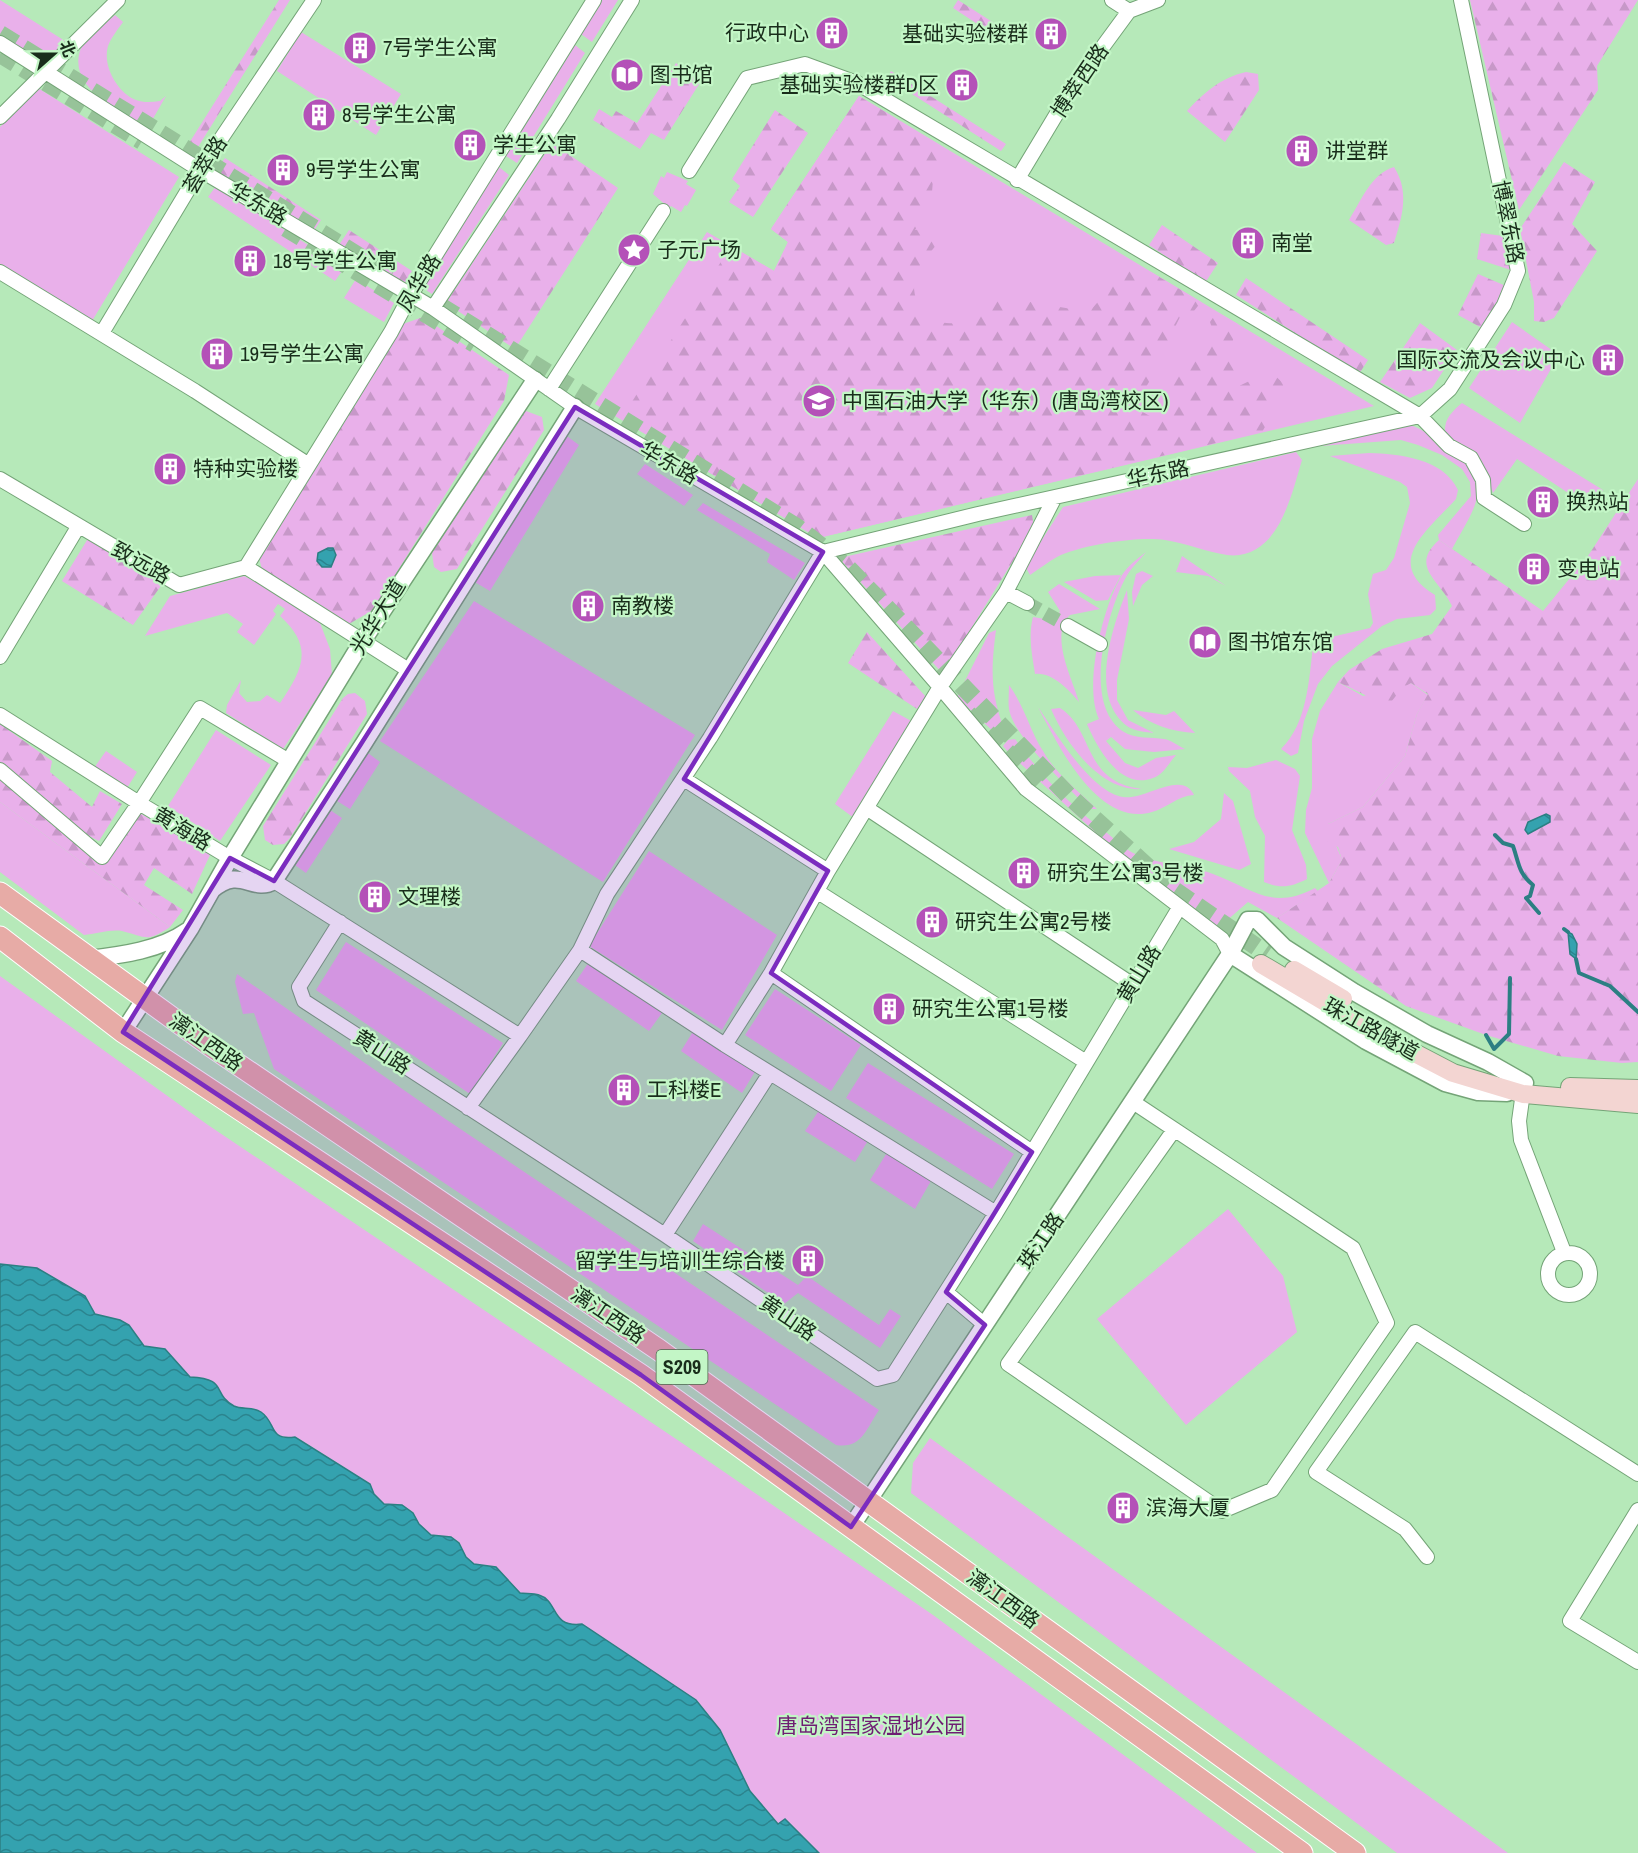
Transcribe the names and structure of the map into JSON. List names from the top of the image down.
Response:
{
  "streets": {
    "main road": ["珠江路隧道", "漓江西路", "S209"],
    "street": [
      "博萃西路",
      "荟萃路",
      "华东路",
      "博翠东路",
      "凤华路",
      "致远路",
      "光华大道",
      "黄海路",
      "黄山路",
      "珠江路"
    ]
  },
  "crossings": [
    ["荟萃路", "华东路"],
    ["华东路", "博翠东路"],
    ["华东路", "凤华路"],
    ["华东路", "光华大道"],
    ["凤华路", "致远路"],
    ["光华大道", "黄海路"],
    ["光华大道", "漓江西路"],
    ["黄海路", "黄山路"],
    ["珠江路隧道", "珠江路"],
    ["漓江西路", "珠江路"]
  ],
  "parks": ["唐岛湾国家湿地公园"],
  "places": {
    "building": [
      "行政中心",
      "基础实验楼群",
      "7号学生公寓",
      "基础实验楼群D区",
      "8号学生公寓",
      "学生公寓",
      "讲堂群",
      "9号学生公寓",
      "南堂",
      "18号学生公寓",
      "19号学生公寓",
      "国际交流及会议中心",
      "特种实验楼",
      "换热站",
      "变电站",
      "南教楼",
      "研究生公寓3号楼",
      "文理楼",
      "研究生公寓2号楼",
      "研究生公寓1号楼",
      "工科楼E",
      "留学生与培训生综合楼",
      "滨海大厦"
    ],
    "library": ["图书馆", "图书馆东馆"],
    "place": ["子元广场"],
    "school or university": ["中国石油大学（华东）(唐岛湾校区)"]
  },
  "north": "right"
}
